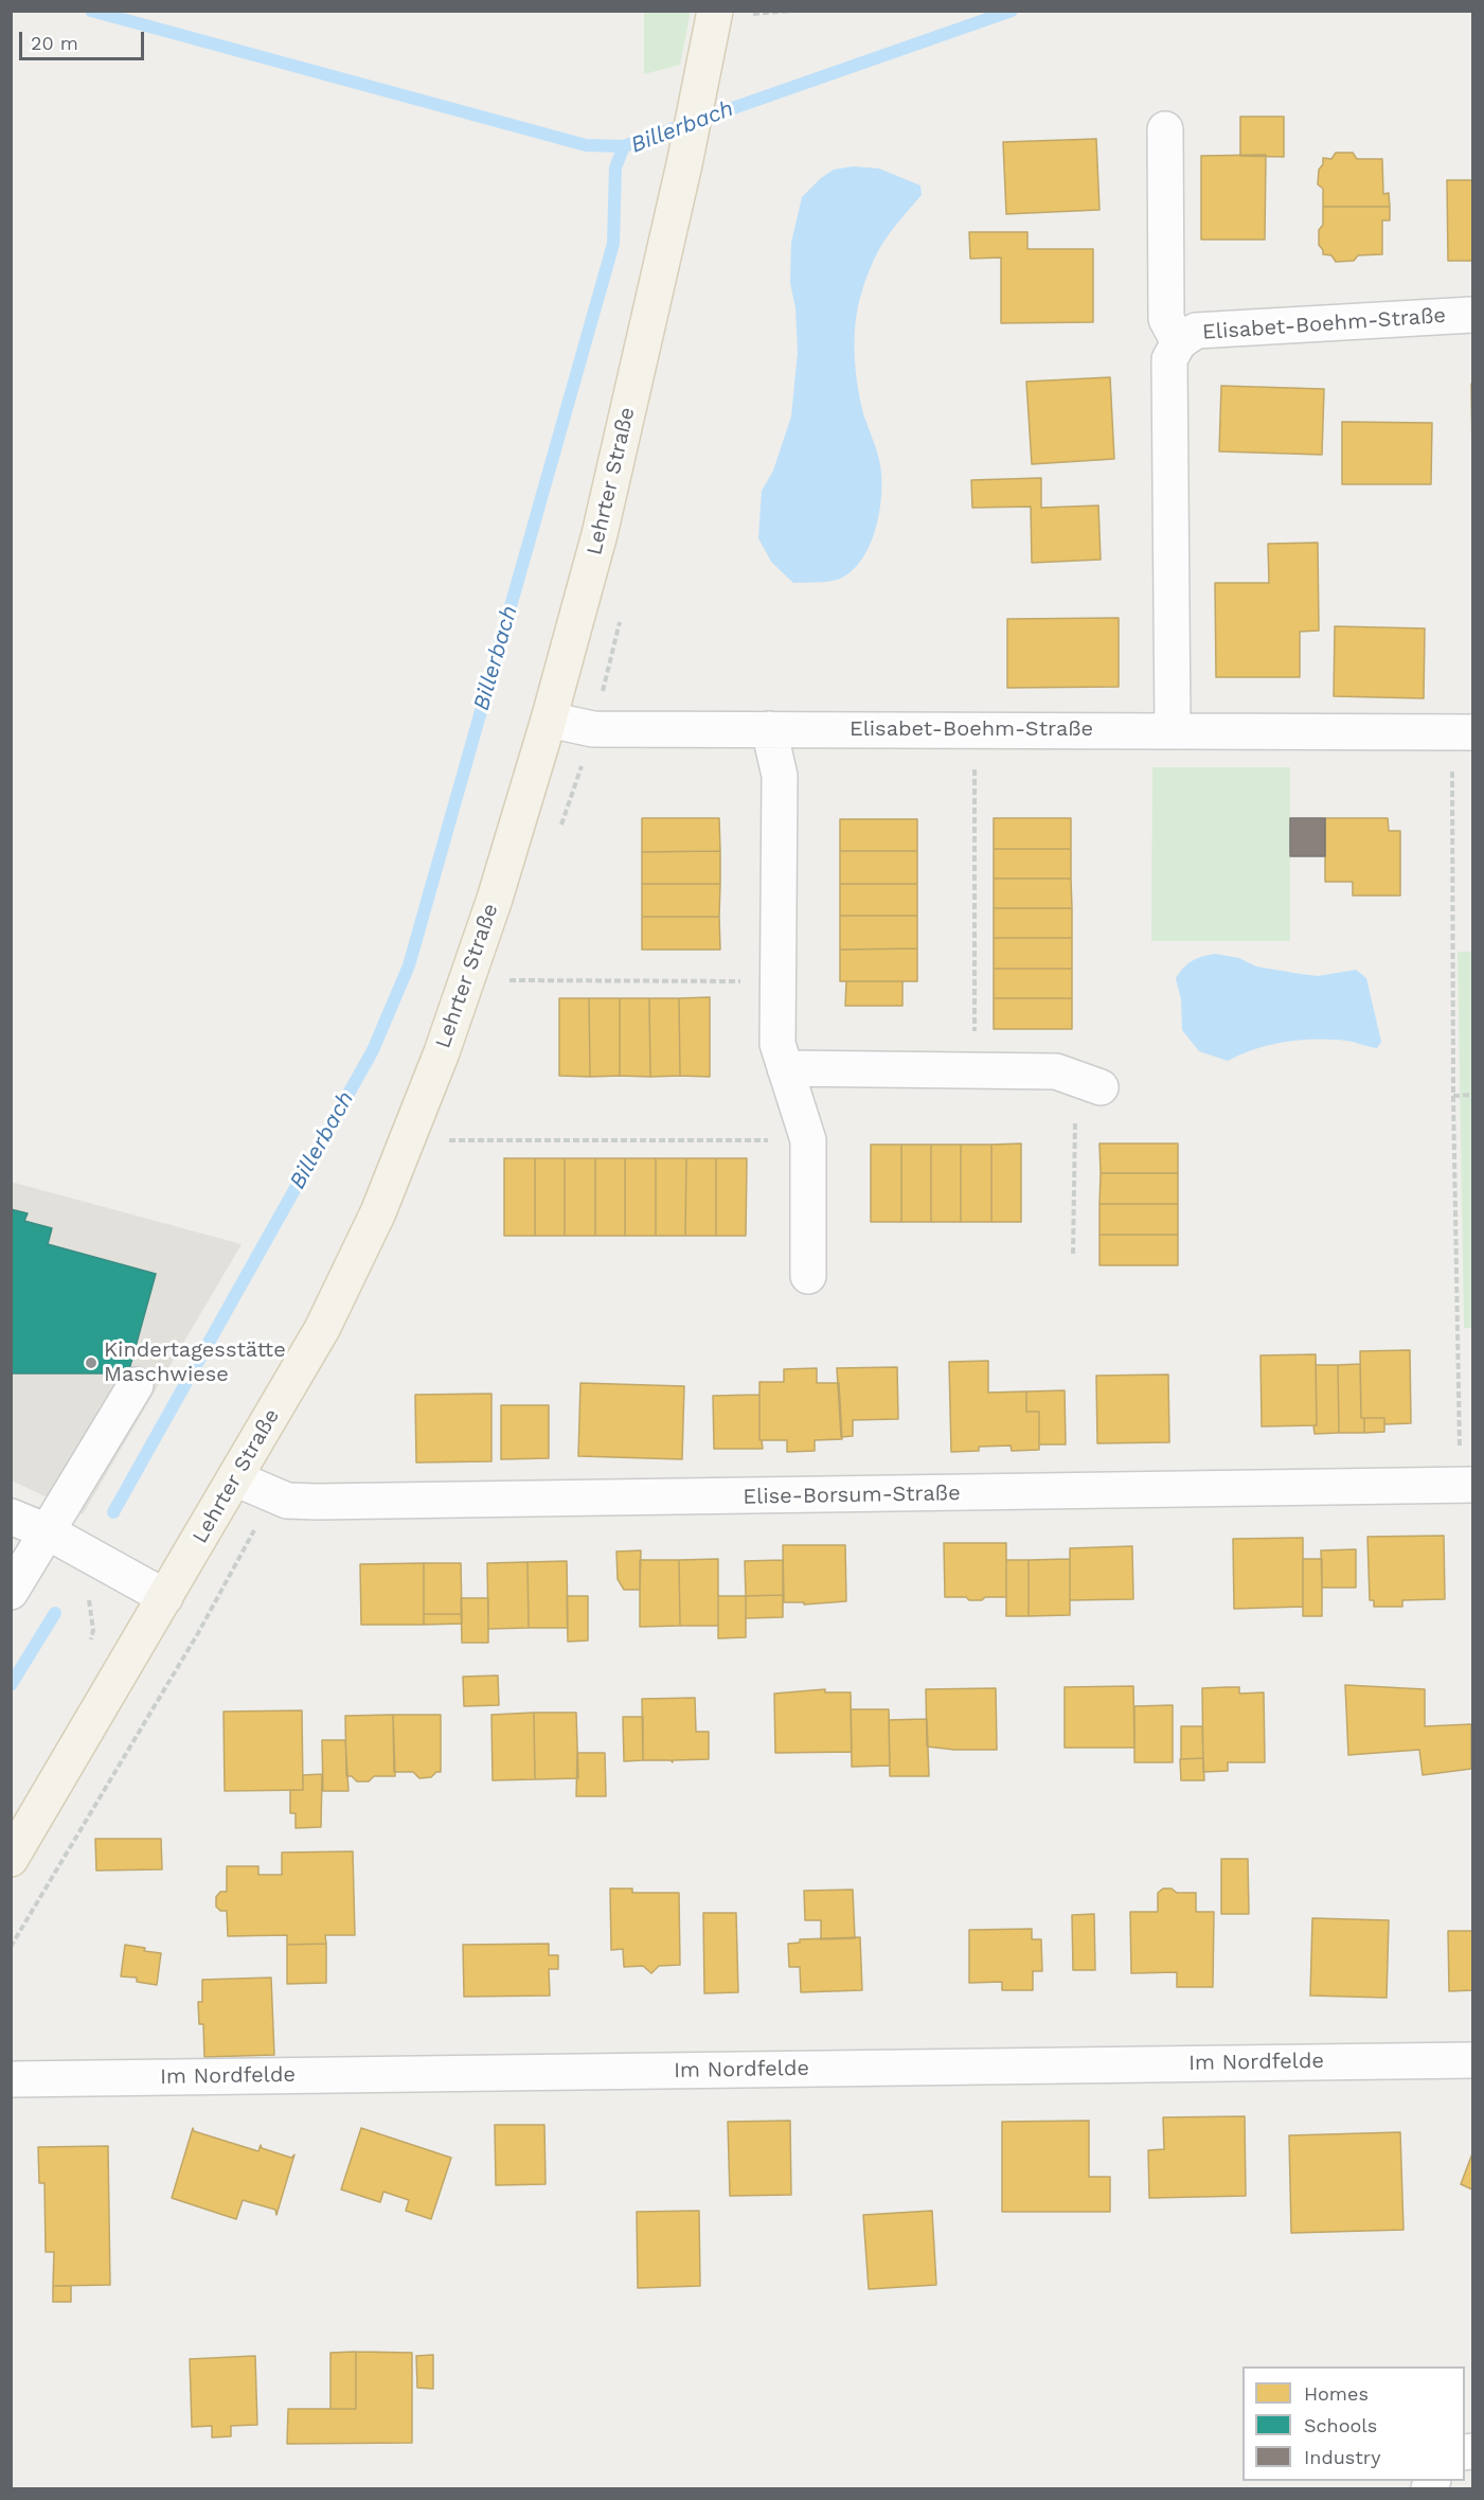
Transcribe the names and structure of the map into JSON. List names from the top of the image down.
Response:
{
  "streets": {
    "main road": ["Lehrter Straße"],
    "street": ["Elisabet-Boehm-Straße", "Elise-Borsum-Straße", "Im Nordfelde"]
  },
  "crossings": [
    ["Elisabet-Boehm-Straße", "Lehrter Straße"],
    ["Lehrter Straße", "Elise-Borsum-Straße"]
  ],
  "water": ["Billerbach"],
  "places": ["Kindertagesstätte Maschwiese"],
  "legend": ["Homes", "Schools", "Industry"],
  "scale_bar": "20 m"
}
